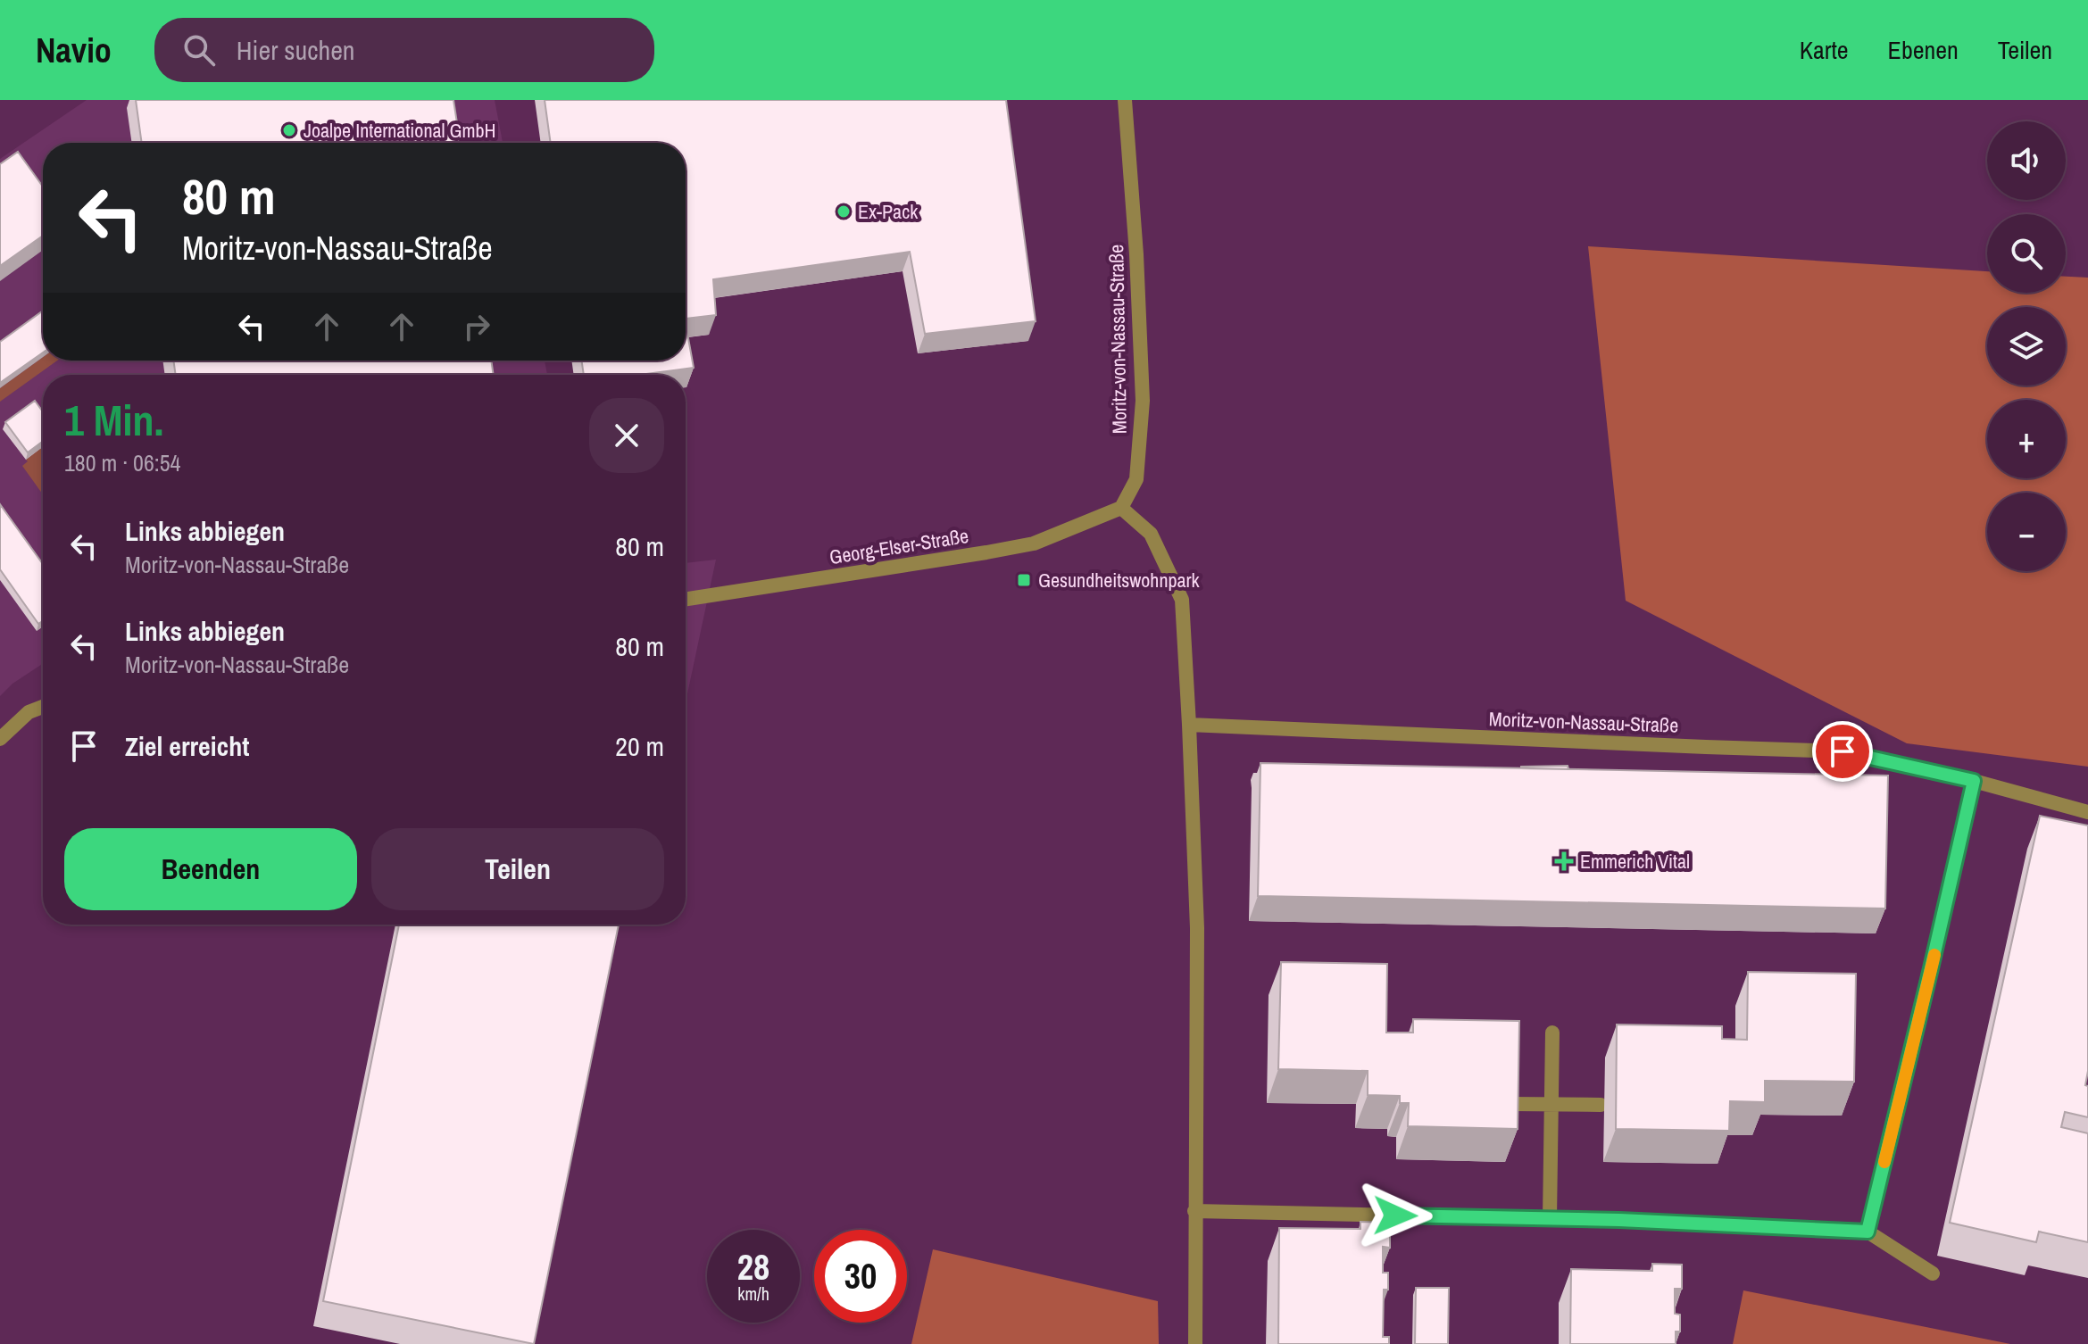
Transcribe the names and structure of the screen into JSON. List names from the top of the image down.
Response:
{
  "streets": {
    "street": ["Moritz-von-Nassau-Straße", "Georg-Elser-Straße"]
  },
  "crossings": [
    ["Moritz-von-Nassau-Straße", "Georg-Elser-Straße"]
  ],
  "places": {
    "other": ["Joalpe International GmbH", "Ex-Pack"],
    "transit": ["Gesundheitswohnpark"],
    "health": ["Emmerich Vital"]
  },
  "page": {
    "header": "Navio",
    "search": "Hier suchen",
    "nav": ["Karte", "Ebenen", "Teilen"],
    "map_buttons": ["+", "−"],
    "turn": ["80 m", "Moritz-von-Nassau-Straße"],
    "heading": ["1 Min.", "180 m · 06:54"],
    "list": [
      {
        "name": "Links abbiegen",
        "note": "Moritz-von-Nassau-Straße",
        "value": "80 m"
      },
      {
        "name": "Links abbiegen",
        "note": "Moritz-von-Nassau-Straße",
        "value": "80 m"
      },
      {
        "name": "Ziel erreicht",
        "value": "20 m"
      }
    ],
    "buttons": ["Beenden", "Teilen"],
    "speed": "28 km/h",
    "limit": "30"
  }
}
